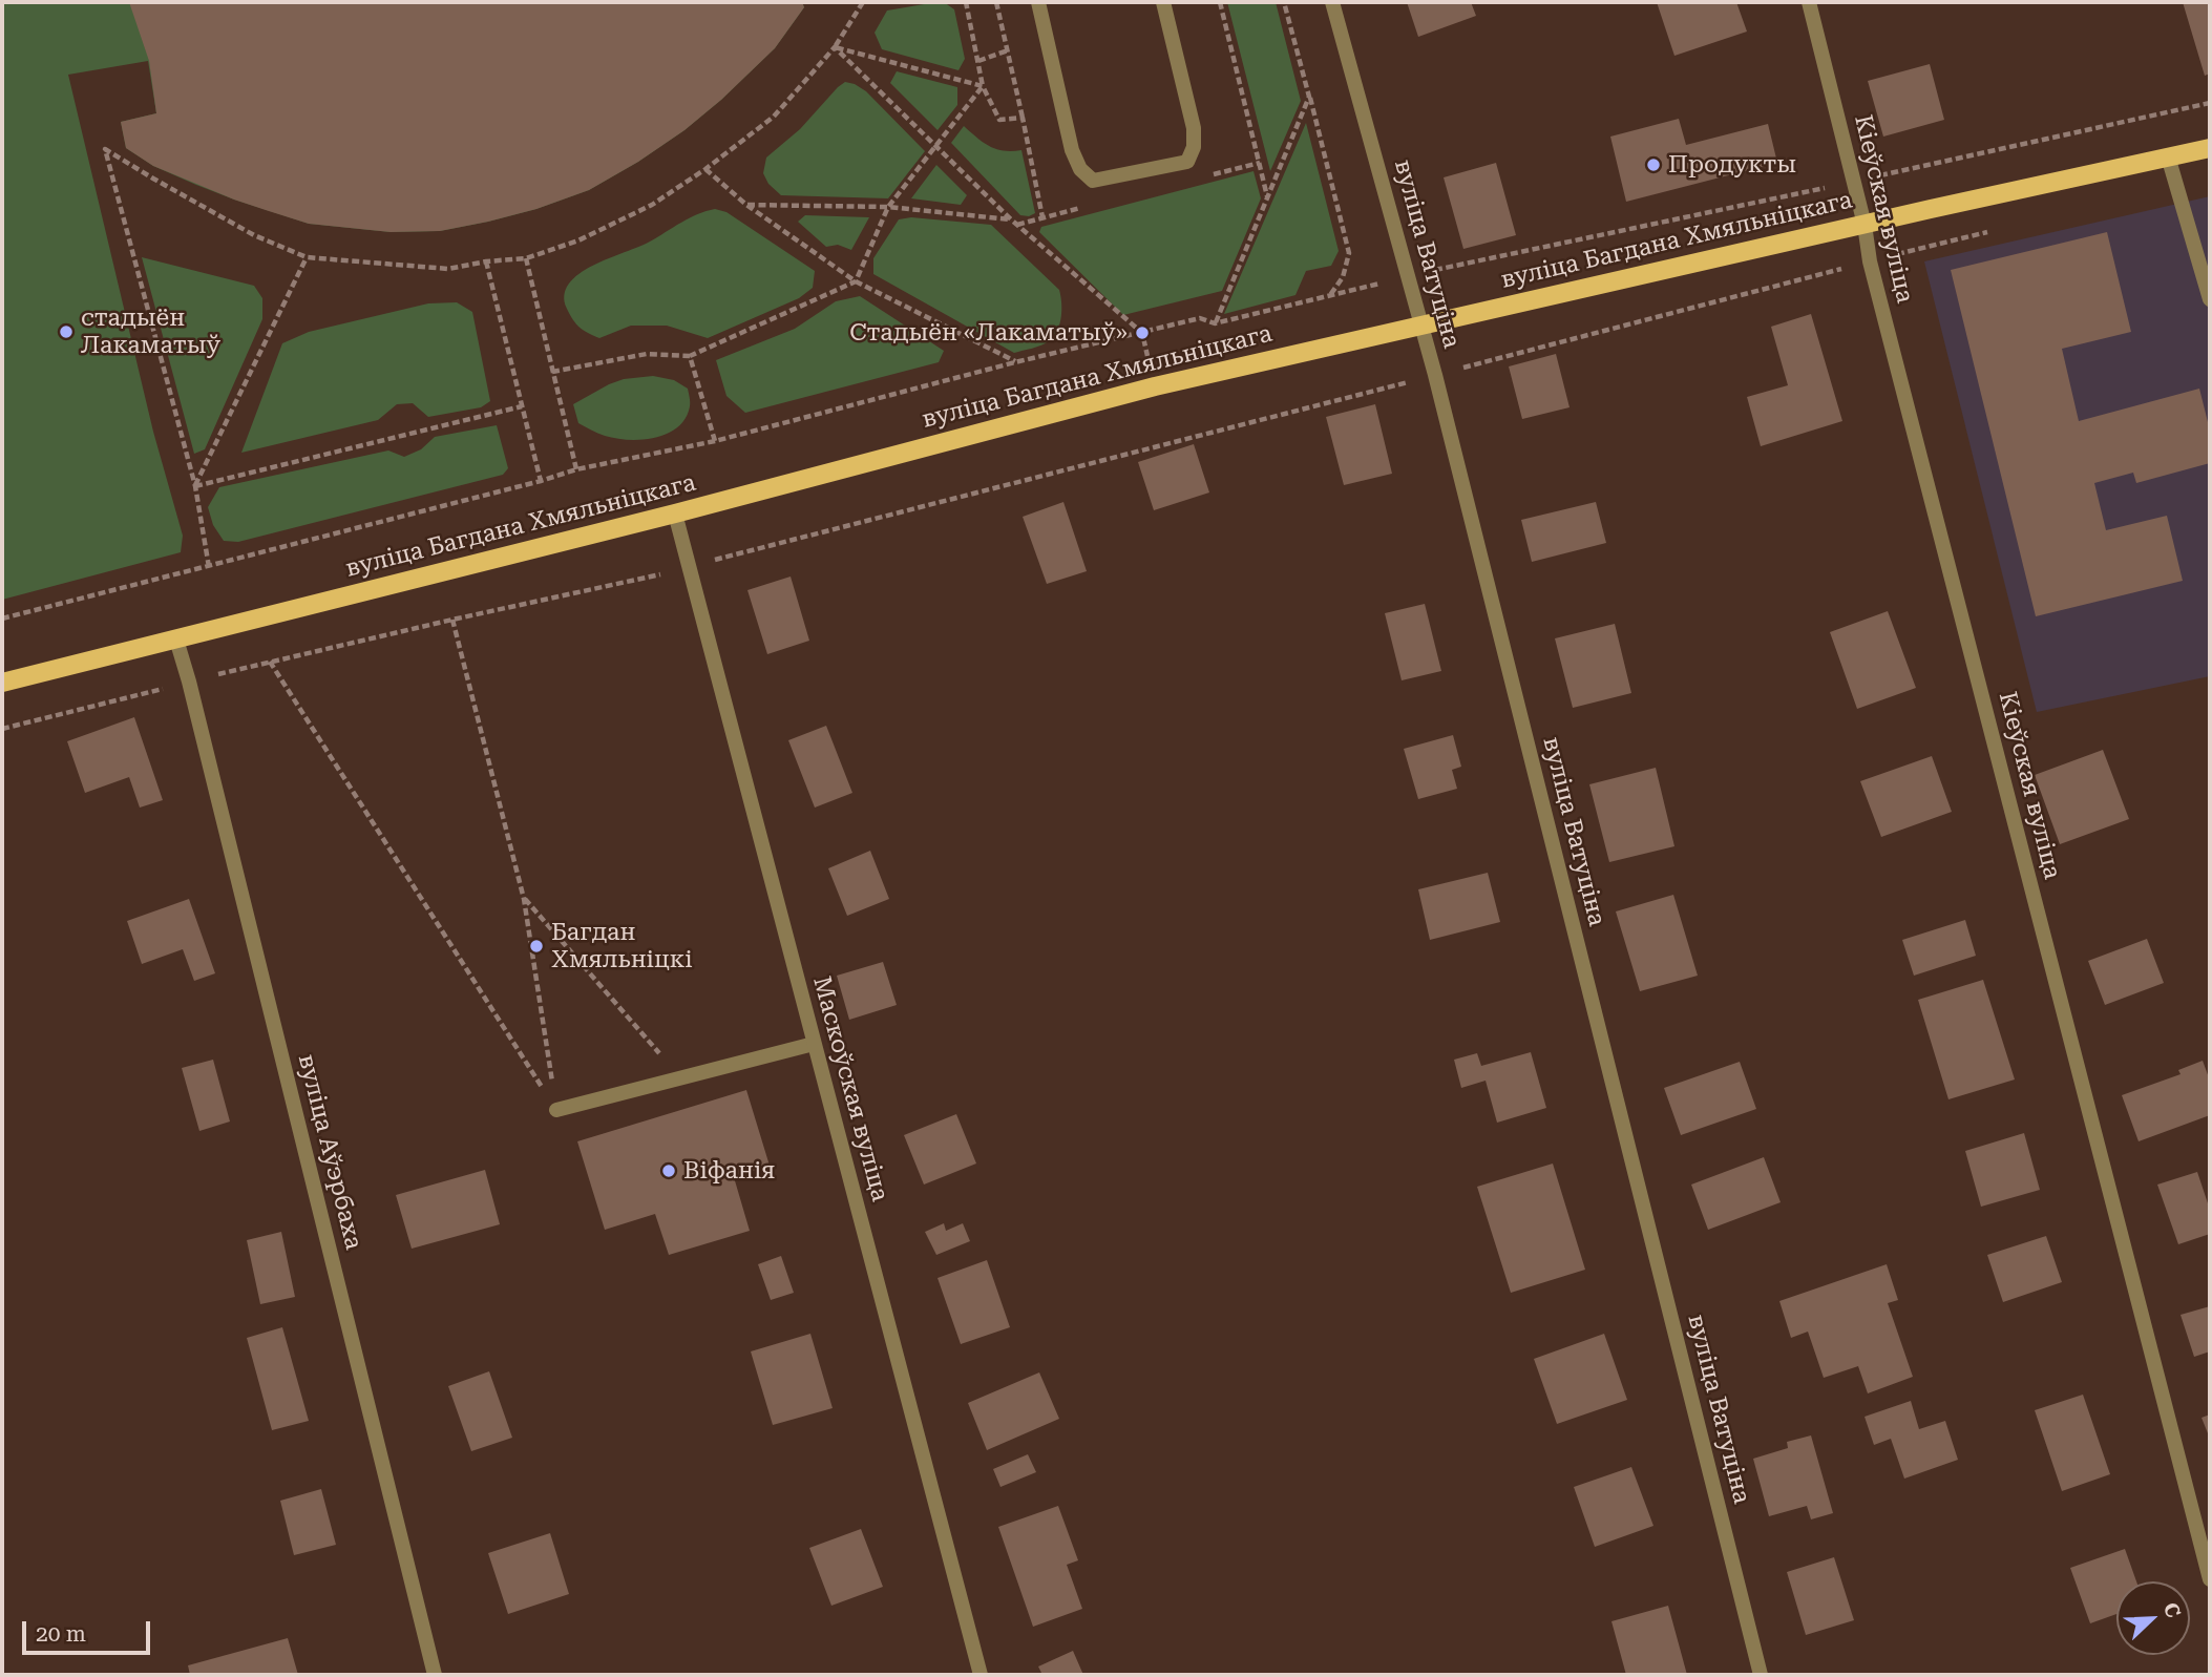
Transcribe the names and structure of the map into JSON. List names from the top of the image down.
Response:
{
  "streets": {
    "main road": ["вуліца Багдана Хмяльніцкага"],
    "street": [
      "Кіеўская вуліца",
      "вуліца Ватуціна",
      "Маскоўская вуліца",
      "вуліца Аўэрбаха"
    ]
  },
  "crossings": [
    ["Кіеўская вуліца", "вуліца Багдана Хмяльніцкага"],
    ["вуліца Багдана Хмяльніцкага", "вуліца Ватуціна"],
    ["вуліца Багдана Хмяльніцкага", "Маскоўская вуліца"],
    ["вуліца Багдана Хмяльніцкага", "вуліца Аўэрбаха"]
  ],
  "places": [
    "Продукты",
    "стадыён Лакаматыў",
    "Стадыён «Лакаматыў»",
    "Багдан Хмяльніцкі",
    "Віфанія"
  ],
  "scale_bar": "20 m",
  "north": "top right"
}
